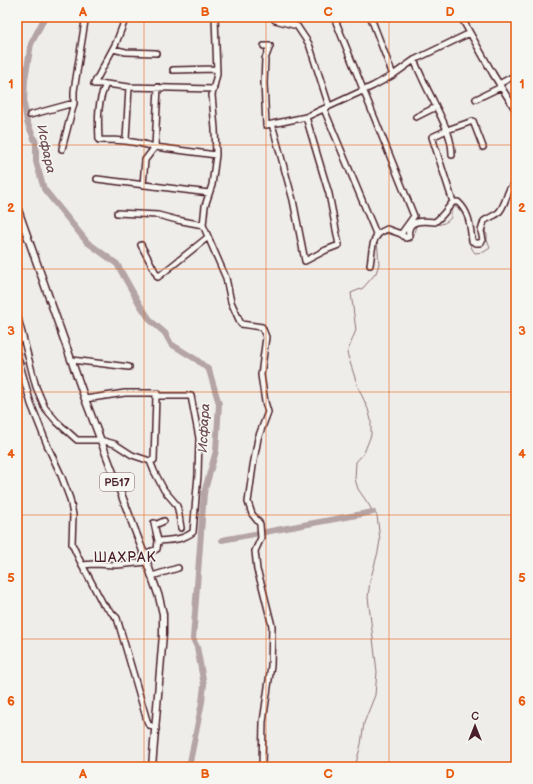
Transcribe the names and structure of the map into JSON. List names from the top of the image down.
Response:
{
  "streets": {
    "main road": ["РБ17"]
  },
  "districts": ["ШАХРАК"],
  "water": ["Исфара"],
  "north": "top",
  "grid": {
    "columns": [
      "A",
      "B",
      "C",
      "D"
    ],
    "rows": [
      "1",
      "2",
      "3",
      "4",
      "5",
      "6"
    ]
  }
}
